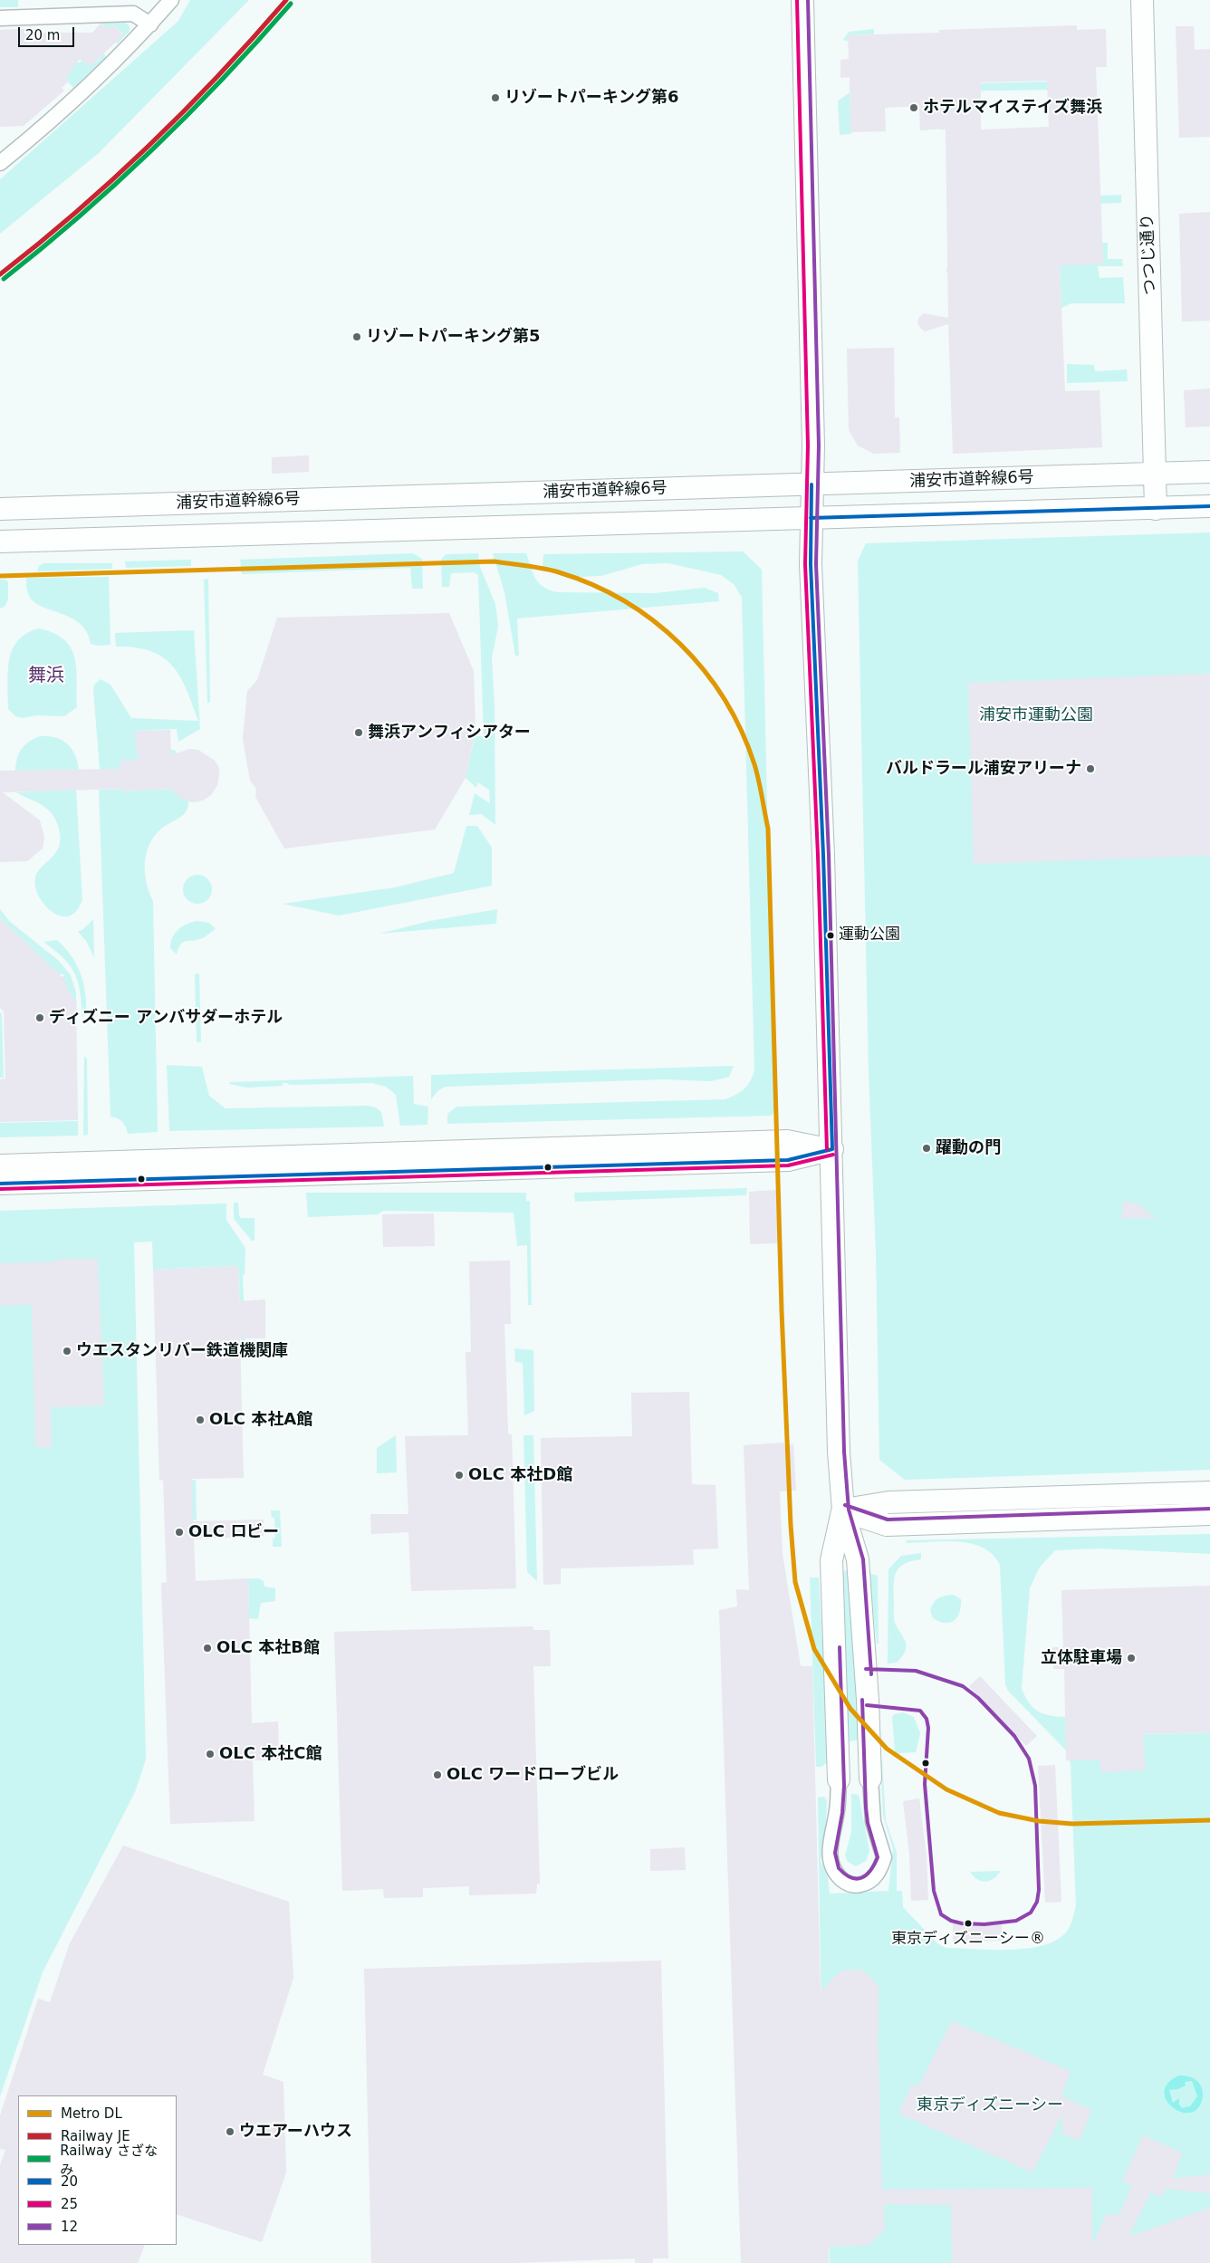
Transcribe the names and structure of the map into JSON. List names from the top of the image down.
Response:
{
  "streets": {
    "street": ["つつじ通り", "浦安市道幹線6号"]
  },
  "crossings": [
    ["つつじ通り", "浦安市道幹線6号"]
  ],
  "districts": ["舞浜"],
  "parks": ["浦安市運動公園", "東京ディズニーシー"],
  "places": [
    "リゾートパーキング第6",
    "ホテルマイステイズ舞浜",
    "リゾートパーキング第5",
    "舞浜アンフィシアター",
    "バルドラール浦安アリーナ",
    "運動公園",
    "ディズニー アンバサダーホテル",
    "躍動の門",
    "ウエスタンリバー鉄道機関庫",
    "OLC 本社A館",
    "OLC 本社D館",
    "OLC ロビー",
    "OLC 本社B館",
    "立体駐車場",
    "OLC 本社C館",
    "OLC ワードローブビル",
    "東京ディズニーシー®",
    "ウエアーハウス"
  ],
  "lines": [
    "rail line JE",
    "transit line 25",
    "transit line 12",
    "rail line さざなみ",
    "transit line 20",
    "metro line DL"
  ],
  "legend": [
    "Metro DL",
    "Railway JE",
    "Railway さざなみ",
    "20",
    "25",
    "12"
  ],
  "scale_bar": "20 m"
}
